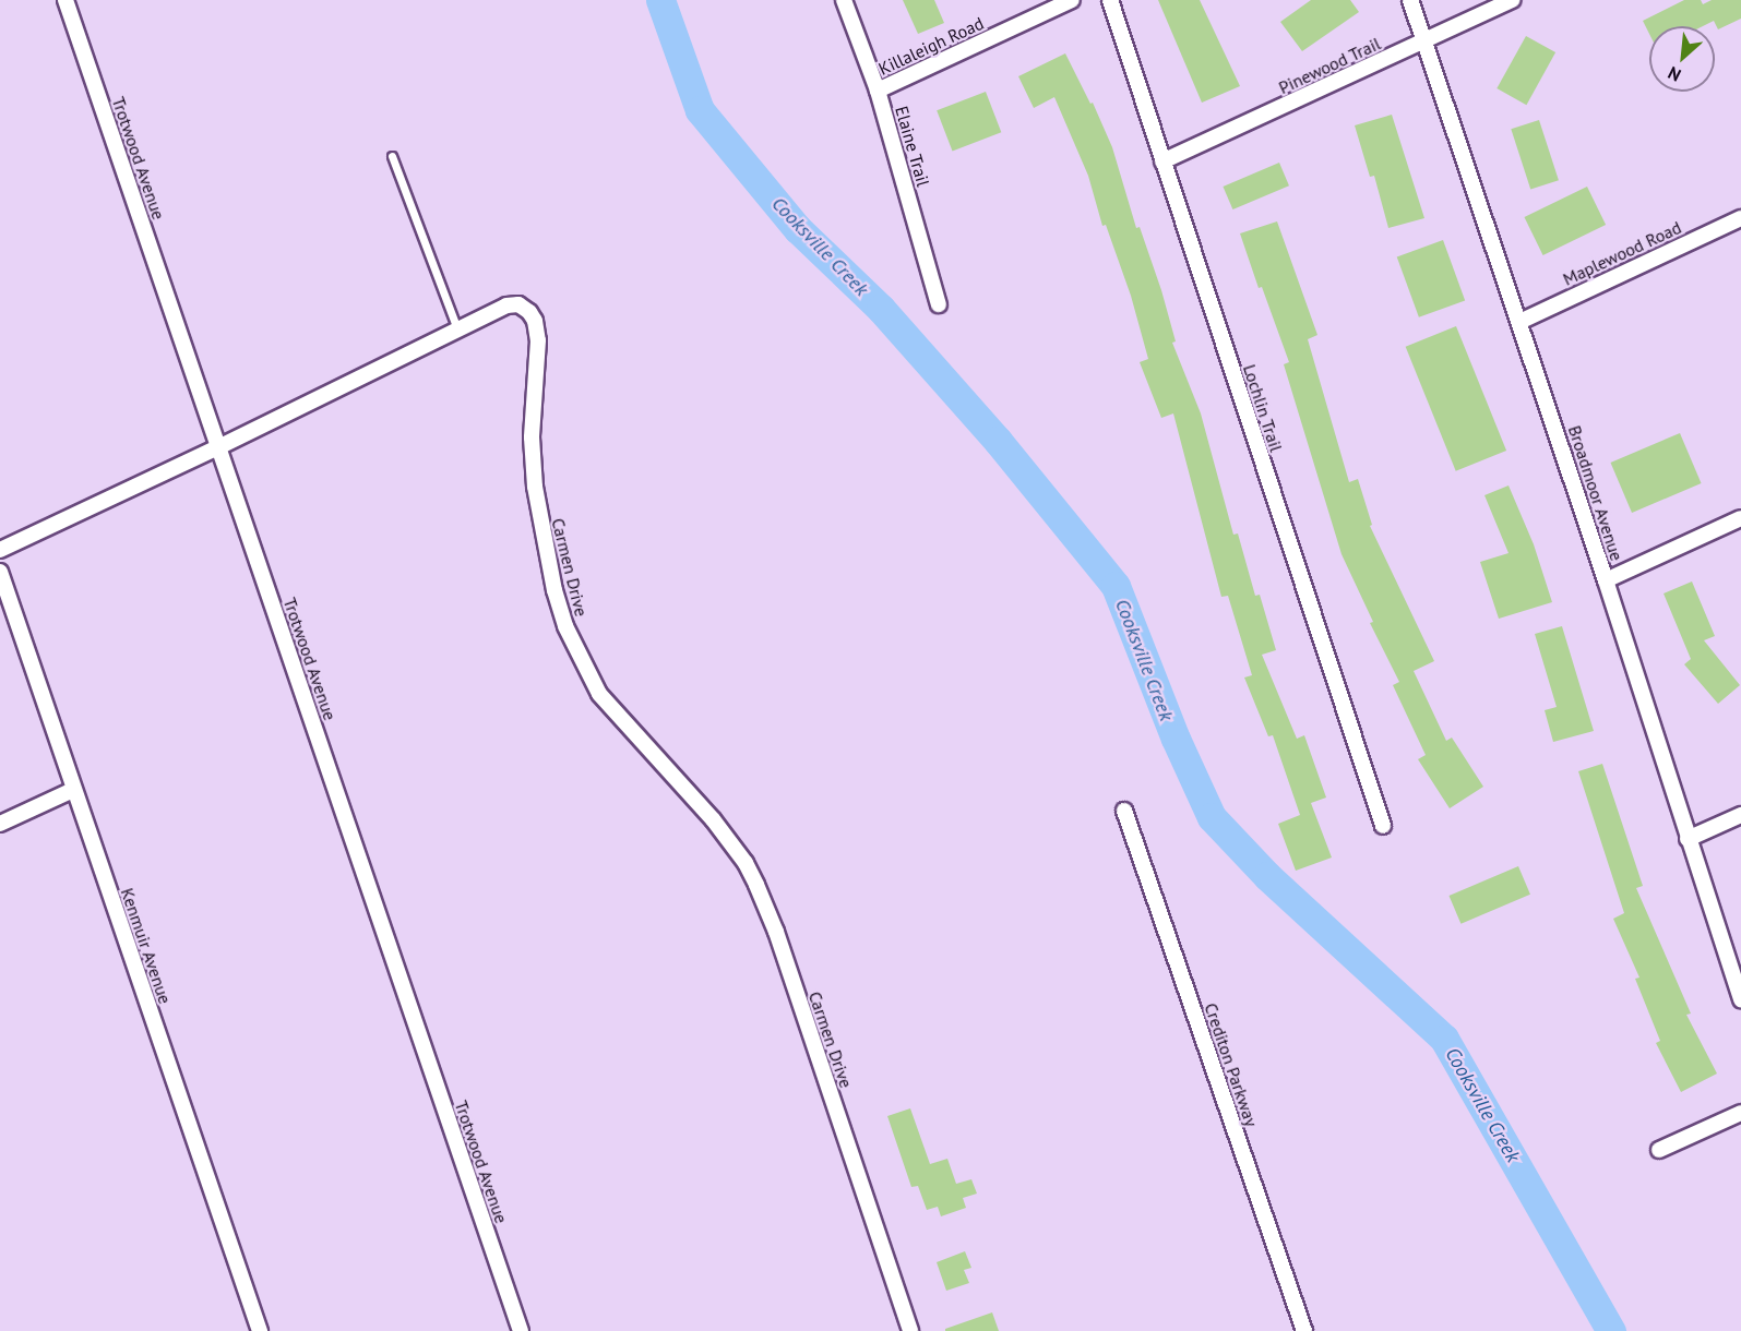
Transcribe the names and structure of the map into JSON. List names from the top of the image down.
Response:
{
  "streets": {
    "street": [
      "Killaleigh Road",
      "Pinewood Trail",
      "Elaine Trail",
      "Trotwood Avenue",
      "Maplewood Road",
      "Lochlin Trail",
      "Broadmoor Avenue",
      "Carmen Drive",
      "Kenmuir Avenue",
      "Crediton Parkway"
    ]
  },
  "crossings": [
    ["Killaleigh Road", "Elaine Trail"],
    ["Pinewood Trail", "Lochlin Trail"],
    ["Pinewood Trail", "Broadmoor Avenue"],
    ["Trotwood Avenue", "Carmen Drive"],
    ["Maplewood Road", "Broadmoor Avenue"]
  ],
  "water": ["Cooksville Creek"],
  "north": "bottom left"
}
